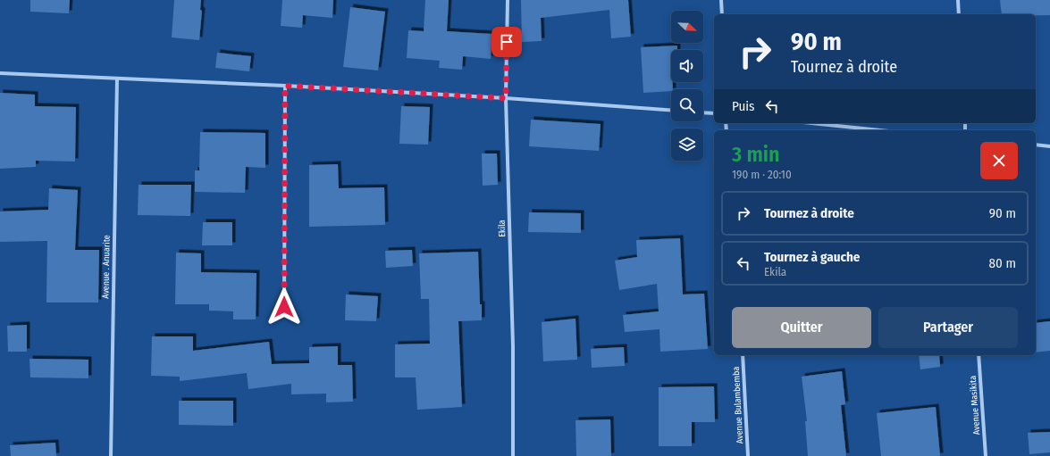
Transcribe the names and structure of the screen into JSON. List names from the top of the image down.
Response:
{
  "streets": {
    "street": [
      "Ekila",
      "Avenue . Anuarite",
      "Avenue Bulambemba",
      "Avenue Masikita"
    ]
  },
  "north": "bottom right",
  "page": {
    "turn": ["90 m", "Tournez à droite"],
    "then": "Puis",
    "heading": ["3 min", "190 m · 20:10"],
    "list": [
      {
        "name": "Tournez à droite",
        "value": "90 m"
      },
      {
        "name": "Tournez à gauche",
        "note": "Ekila",
        "value": "80 m"
      }
    ],
    "buttons": ["Quitter", "Partager"]
  }
}
